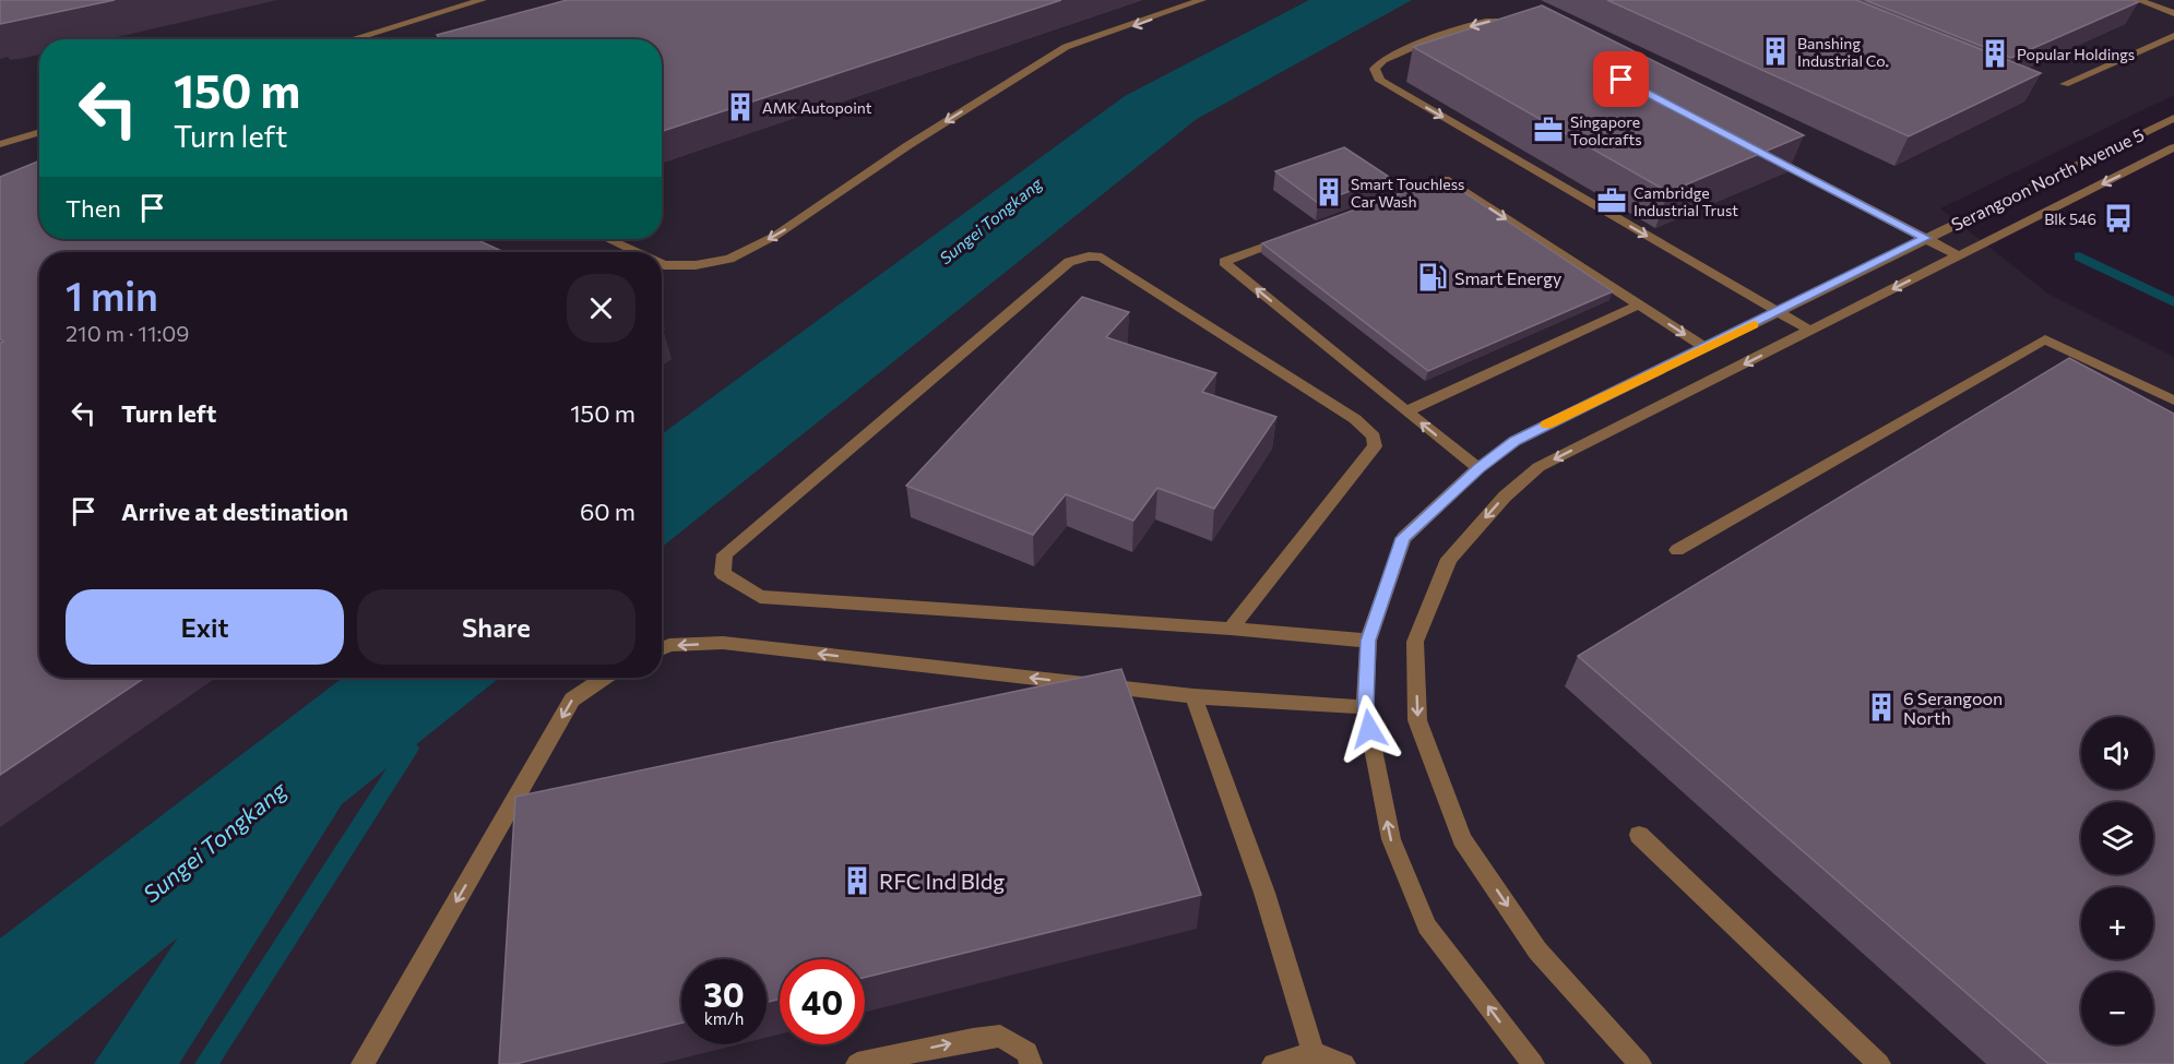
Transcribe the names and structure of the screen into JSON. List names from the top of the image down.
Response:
{
  "streets": {
    "street": ["Serangoon North Avenue 5"]
  },
  "water": ["Sungei Tongkang"],
  "places": {
    "building": [
      "Banshing Industrial Co.",
      "Popular Holdings",
      "AMK Autopoint",
      "Smart Touchless Car Wash",
      "6 Serangoon North",
      "RFC Ind Bldg"
    ],
    "office": ["Singapore Toolcrafts", "Cambridge Industrial Trust"],
    "bus stop": ["Blk 546"],
    "fuel station": ["Smart Energy"]
  },
  "page": {
    "turn": ["150 m", "Turn left"],
    "then": "Then",
    "heading": ["1 min", "210 m · 11:09"],
    "list": [
      {
        "name": "Turn left",
        "value": "150 m"
      },
      {
        "name": "Arrive at destination",
        "value": "60 m"
      }
    ],
    "buttons": ["Exit", "Share"],
    "map_buttons": ["+", "−"],
    "speed": "30 km/h",
    "limit": "40"
  }
}
